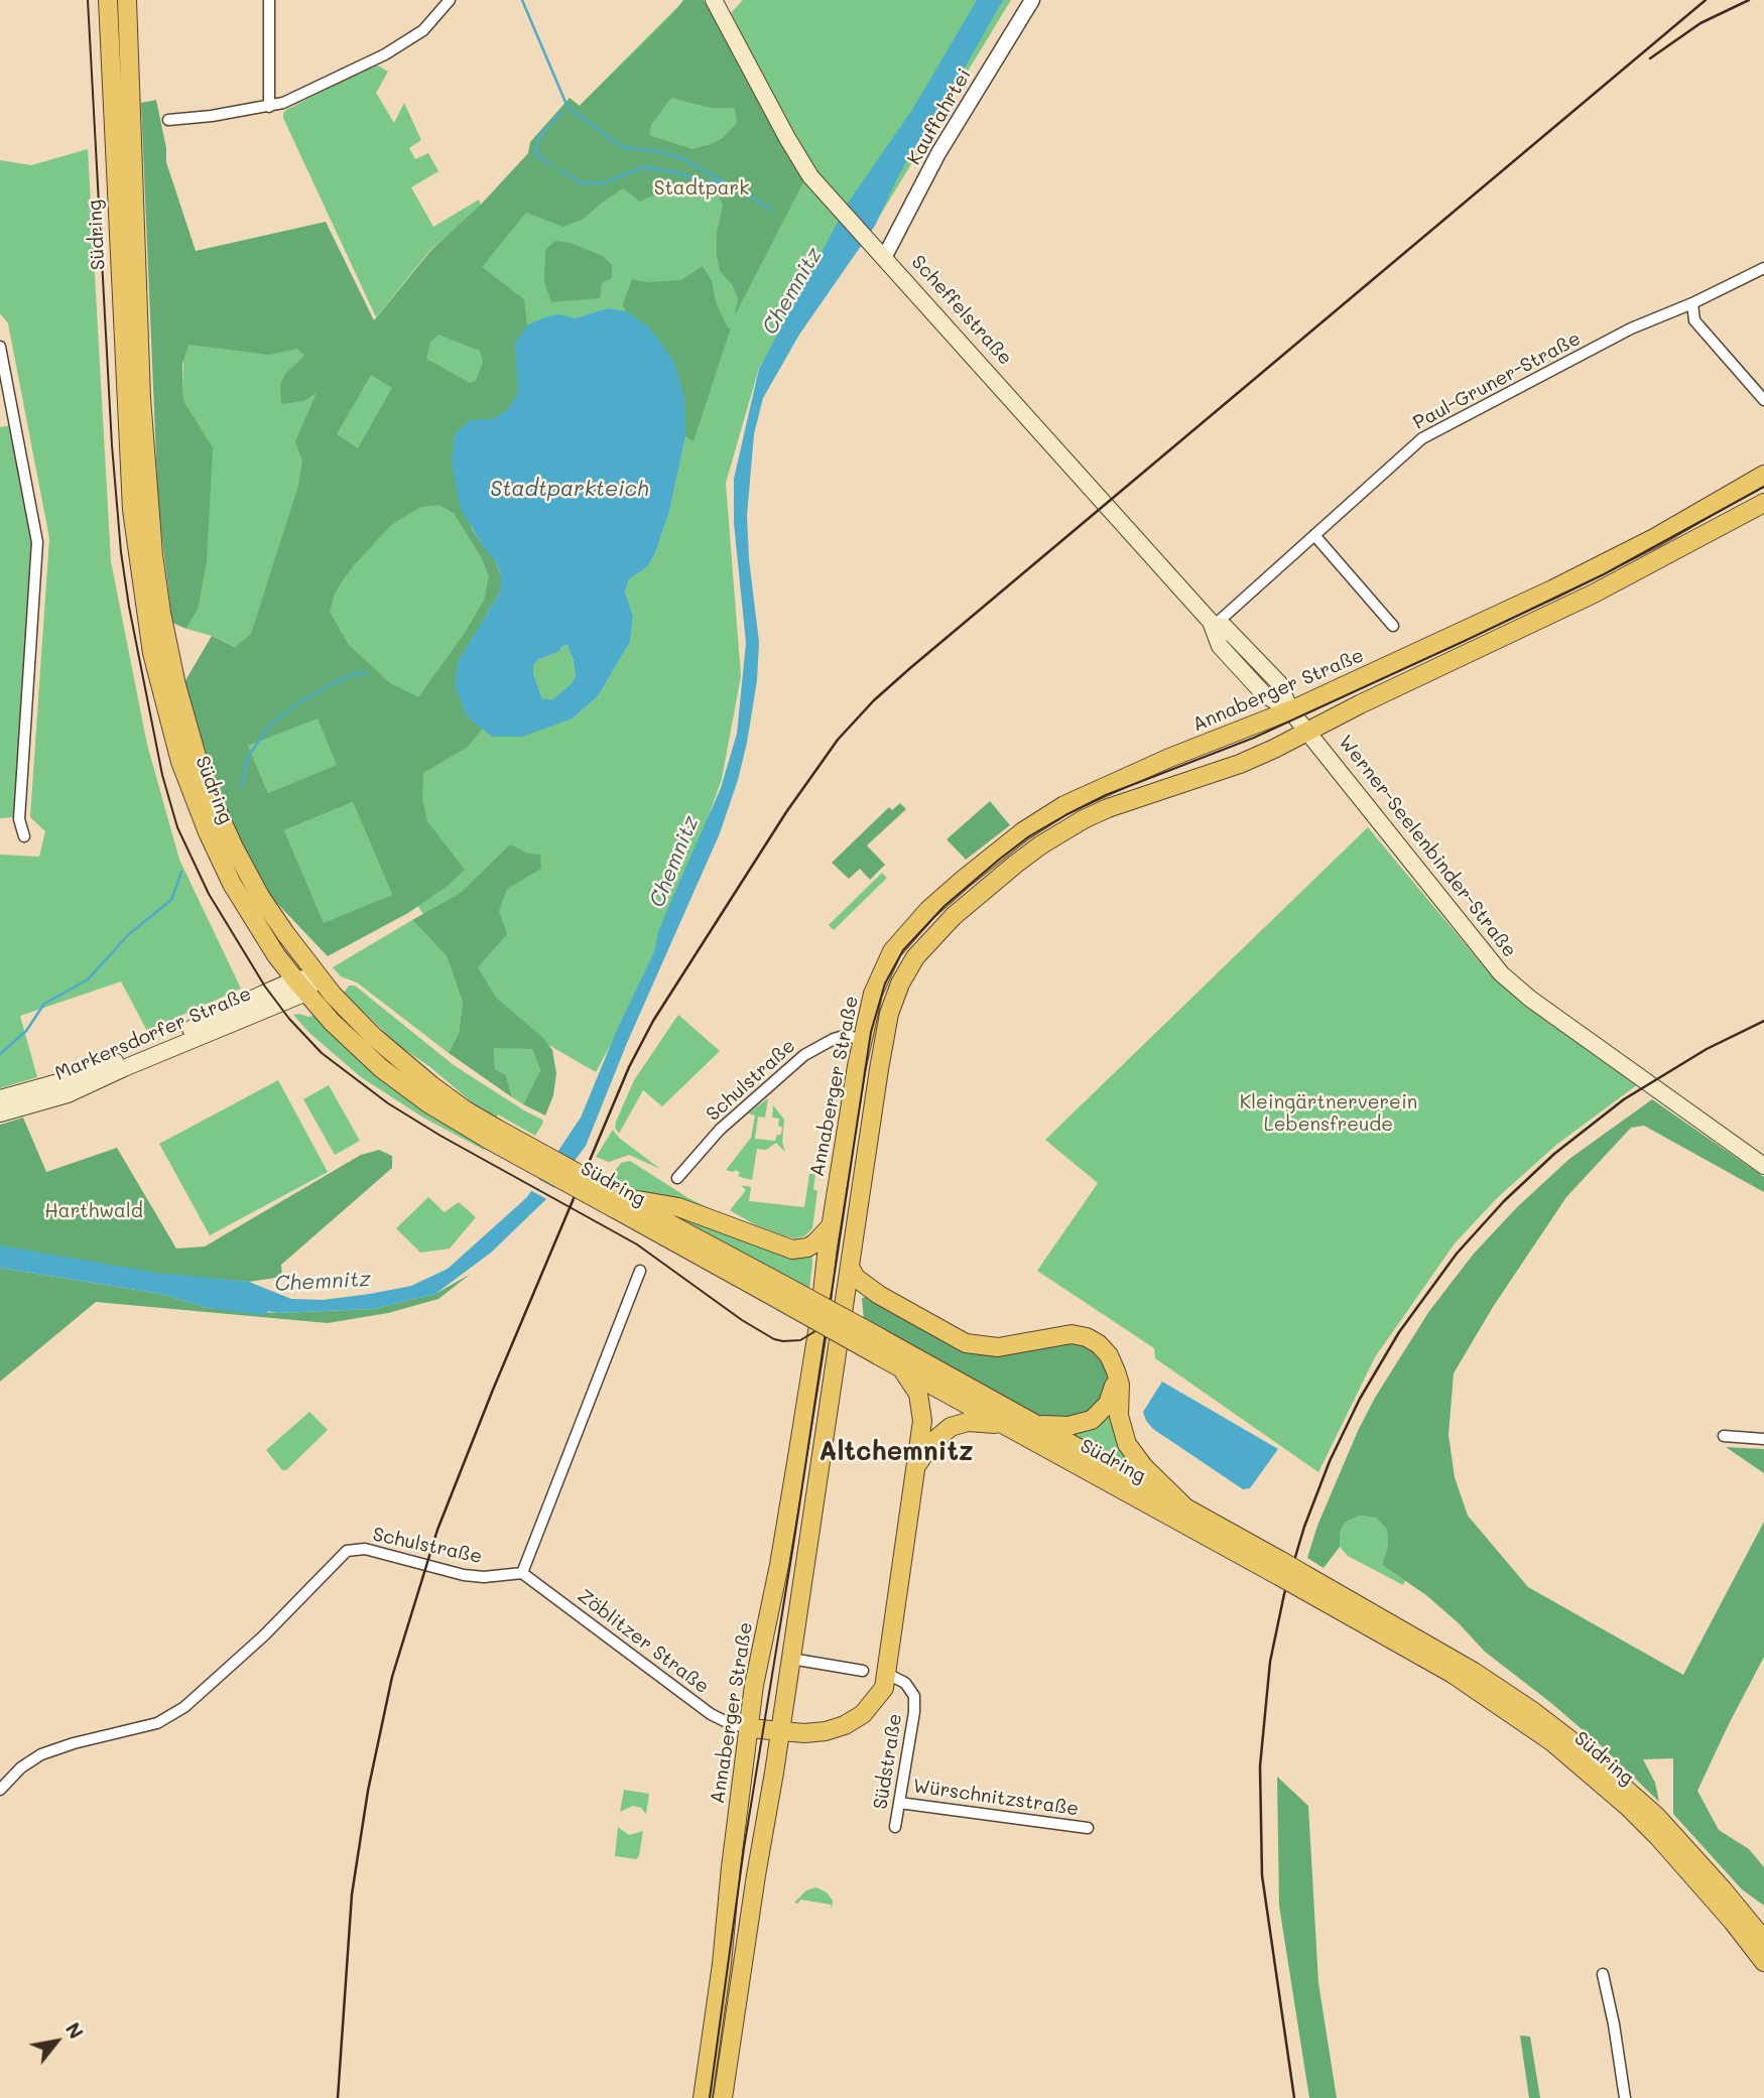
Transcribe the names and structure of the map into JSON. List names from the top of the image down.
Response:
{
  "streets": {
    "main road": [
      "Südring",
      "Scheffelstraße",
      "Annaberger Straße",
      "Werner-Seelenbinder-Straße",
      "Markersdorfer Straße"
    ],
    "street": [
      "Kauffahrtei",
      "Paul-Gruner-Straße",
      "Schulstraße",
      "Zöblitzer Straße",
      "Südstraße",
      "Würschnitzstraße"
    ]
  },
  "crossings": [
    ["Kauffahrtei", "Scheffelstraße"],
    ["Südring", "Markersdorfer Straße"],
    ["Scheffelstraße", "Paul-Gruner-Straße"],
    ["Scheffelstraße", "Annaberger Straße"],
    ["Scheffelstraße", "Werner-Seelenbinder-Straße"],
    ["Annaberger Straße", "Werner-Seelenbinder-Straße"],
    ["Annaberger Straße", "Schulstraße"],
    ["Annaberger Straße", "Zöblitzer Straße"],
    ["Schulstraße", "Zöblitzer Straße"],
    ["Südstraße", "Würschnitzstraße"]
  ],
  "districts": ["Altchemnitz"],
  "water": ["Chemnitz", "Stadtparkteich"],
  "parks": ["Stadtpark", "Kleingärtnerverein Lebensfreude", "Harthwald"],
  "north": "top right"
}
